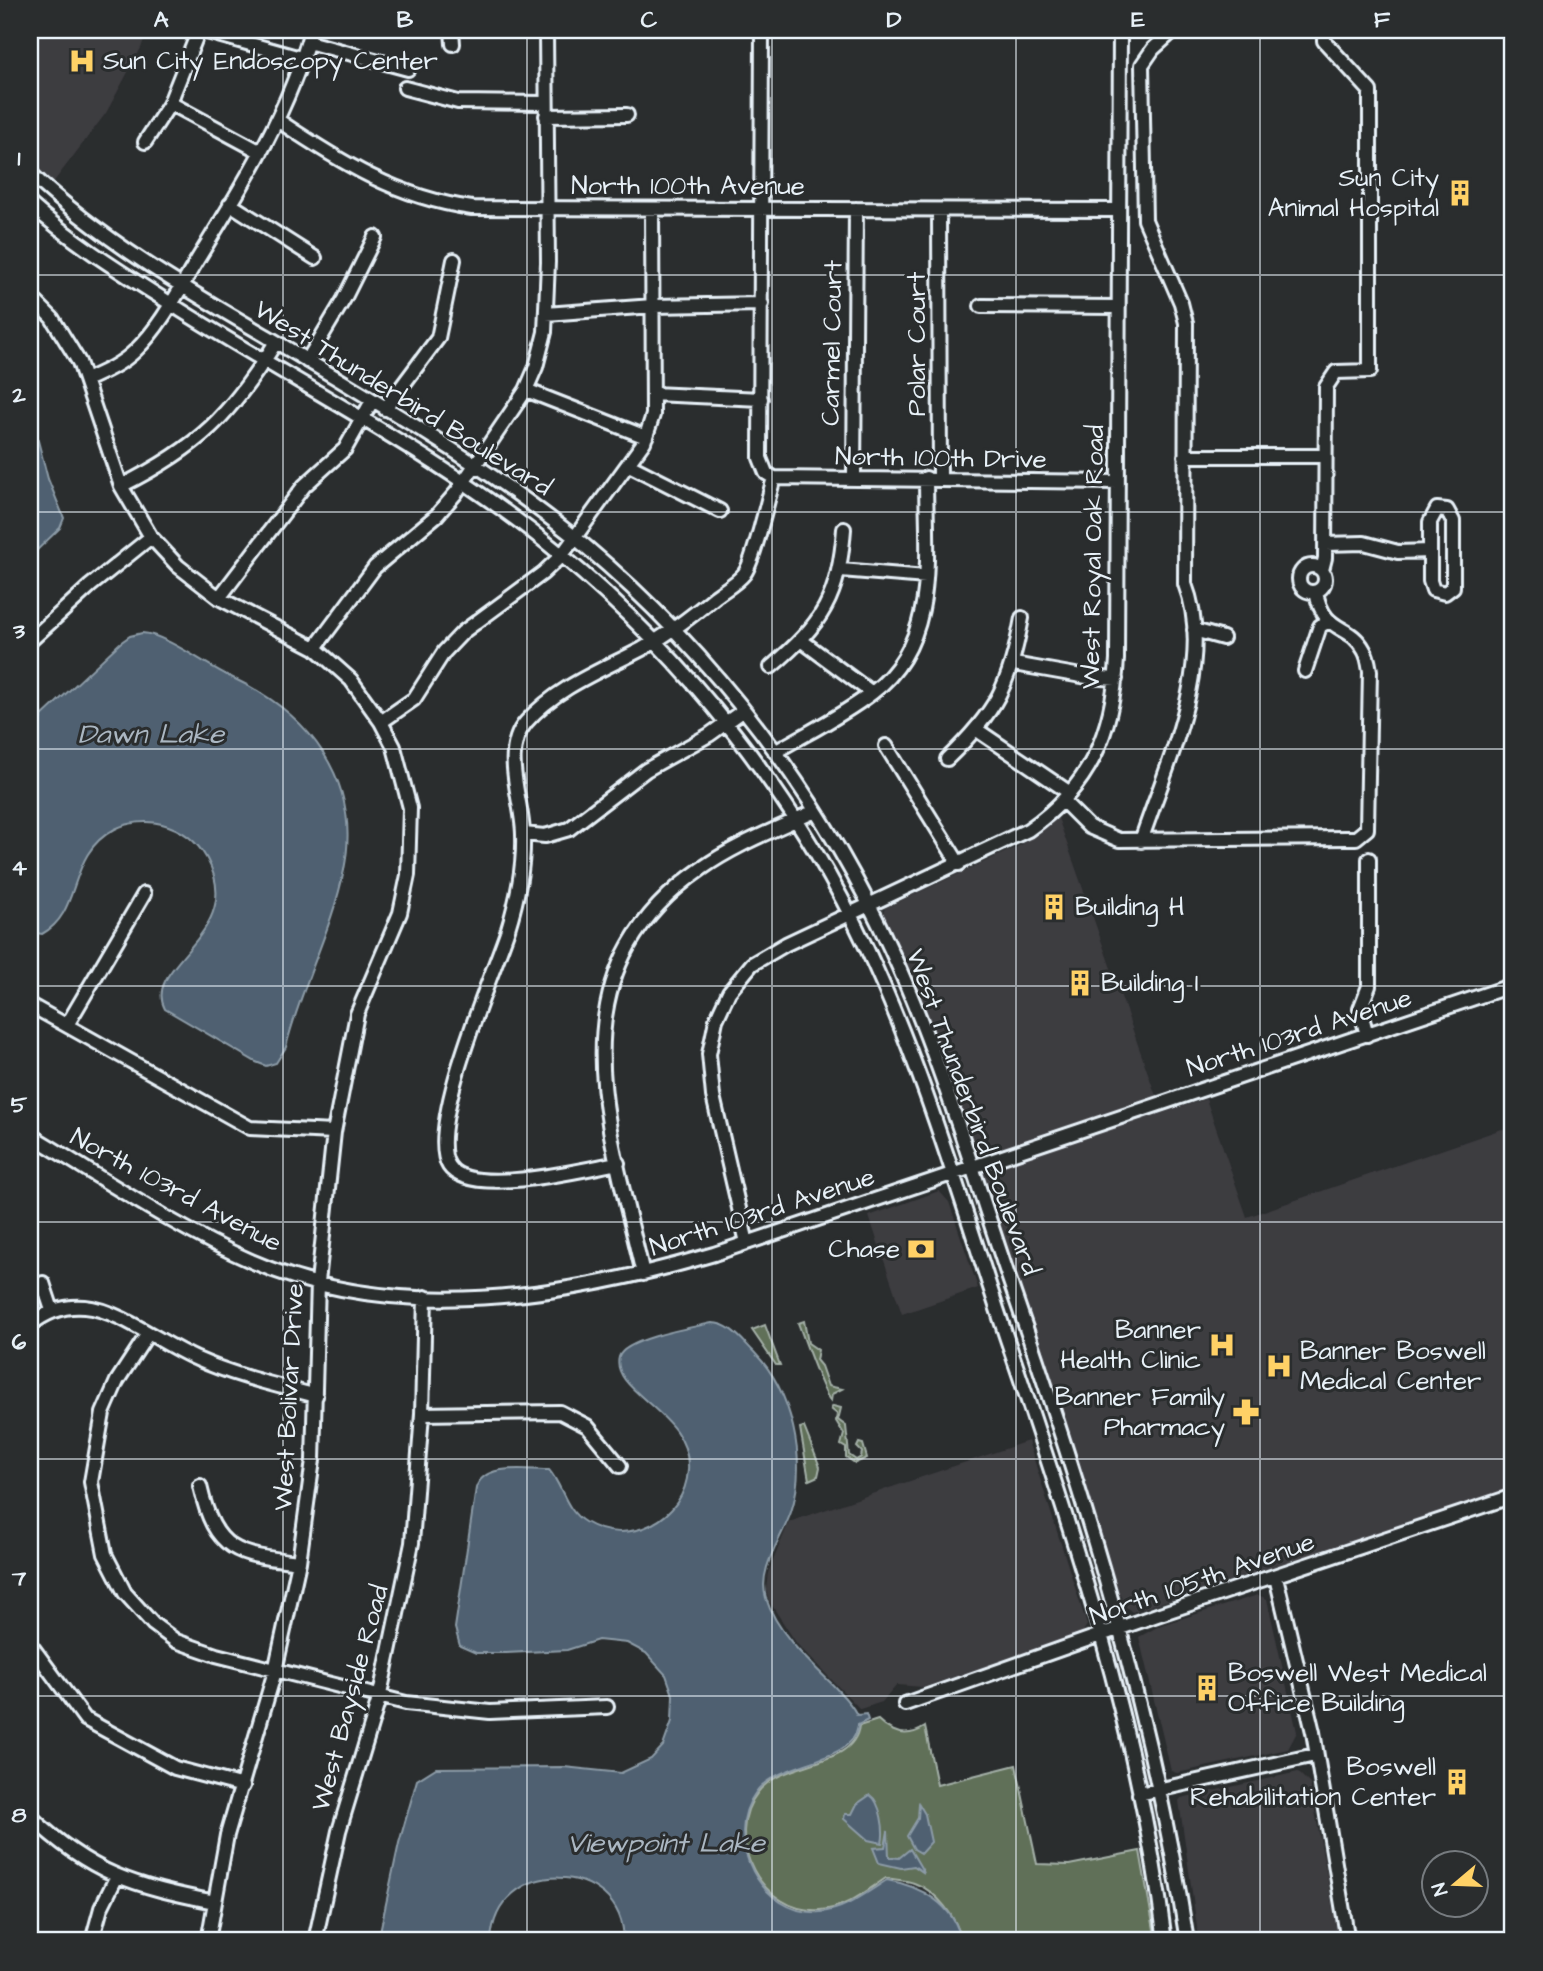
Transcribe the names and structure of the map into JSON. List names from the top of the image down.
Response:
{
  "streets": {
    "street": [
      "North 100th Avenue",
      "Carmel Court",
      "Polar Court",
      "West Thunderbird Boulevard",
      "North 100th Drive",
      "West Royal Oak Road",
      "North 103rd Avenue",
      "West Bolivar Drive",
      "North 105th Avenue",
      "West Bayside Road"
    ]
  },
  "crossings": [
    ["North 100th Avenue", "Carmel Court"],
    ["North 100th Avenue", "Polar Court"],
    ["North 100th Avenue", "West Royal Oak Road"],
    ["Carmel Court", "North 100th Drive"],
    ["Polar Court", "West Thunderbird Boulevard"],
    ["Polar Court", "North 100th Drive"],
    ["West Thunderbird Boulevard", "West Royal Oak Road"],
    ["West Thunderbird Boulevard", "North 103rd Avenue"],
    ["West Thunderbird Boulevard", "North 105th Avenue"],
    ["North 100th Drive", "West Royal Oak Road"],
    ["West Royal Oak Road", "North 103rd Avenue"],
    ["North 103rd Avenue", "West Bolivar Drive"],
    ["North 103rd Avenue", "West Bayside Road"]
  ],
  "water": ["Dawn Lake", "Viewpoint Lake"],
  "places": {
    "hospital": ["Sun City Endoscopy Center", "Banner Health Clinic", "Banner Boswell Medical Center"],
    "building": [
      "Sun City Animal Hospital",
      "Building H",
      "Building I",
      "Boswell West Medical Office Building",
      "Boswell Rehabilitation Center"
    ],
    "bank": ["Chase"],
    "pharmacy": ["Banner Family Pharmacy"]
  },
  "north": "left",
  "grid": {
    "columns": [
      "A",
      "B",
      "C",
      "D",
      "E",
      "F"
    ],
    "rows": [
      "1",
      "2",
      "3",
      "4",
      "5",
      "6",
      "7",
      "8"
    ]
  }
}
